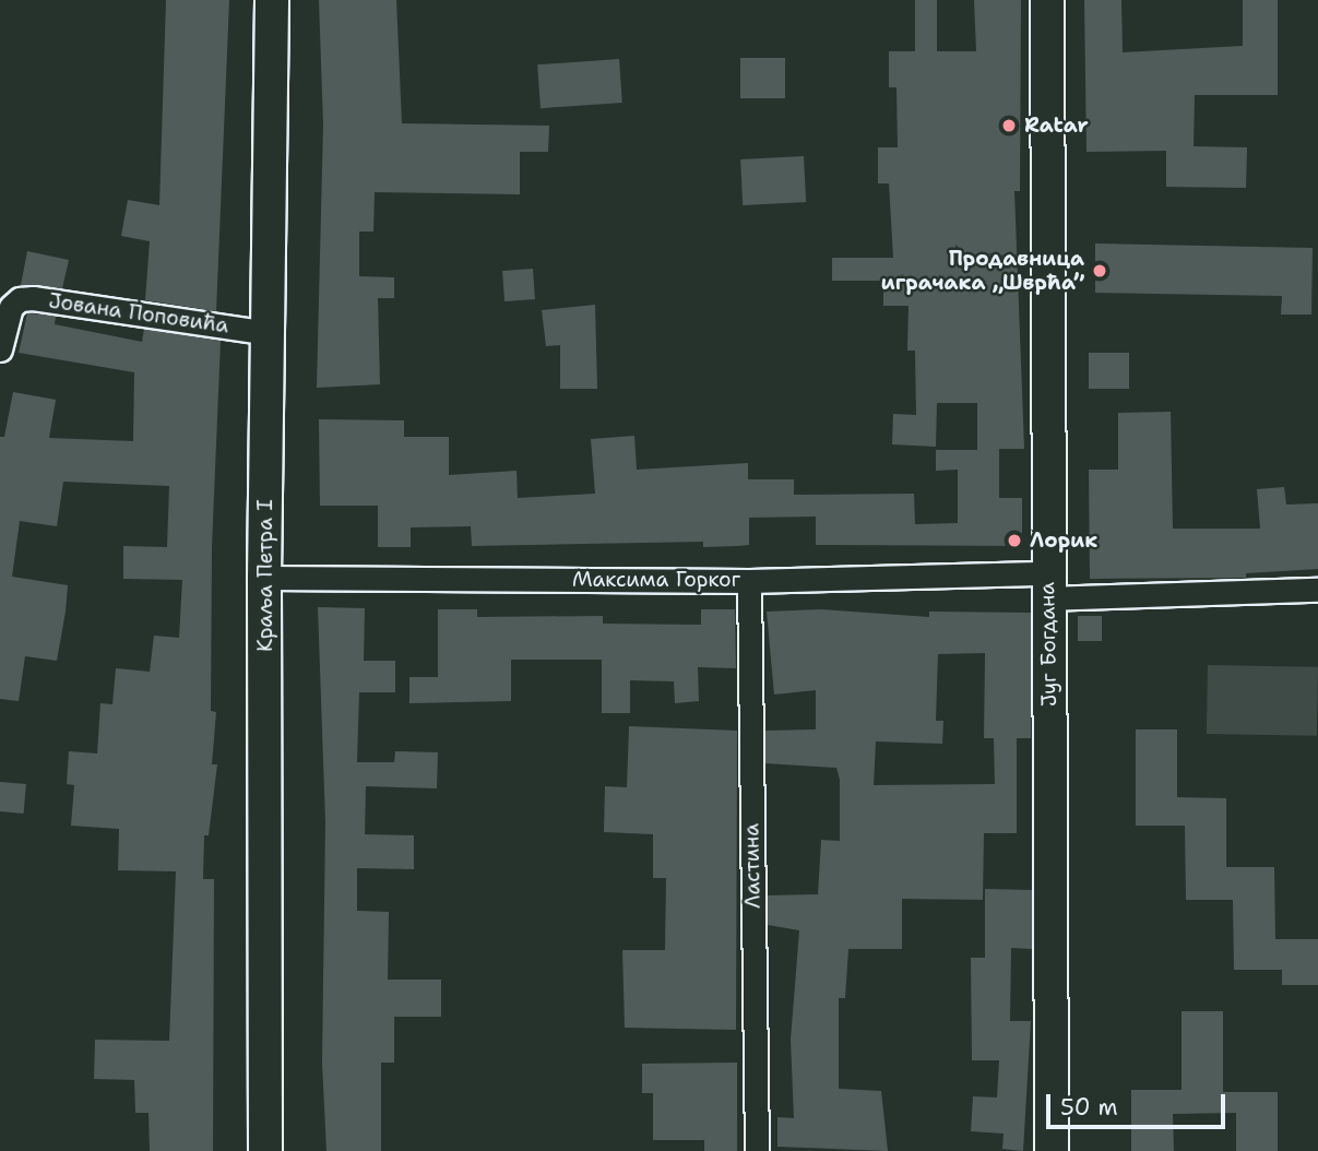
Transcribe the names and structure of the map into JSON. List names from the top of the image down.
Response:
{
  "streets": {
    "main road": ["Краља Петра I", "Југ Богдана"],
    "street": ["Јована Поповића", "Максима Горког", "Ластина"]
  },
  "crossings": [
    ["Јована Поповића", "Краља Петра I"],
    ["Краља Петра I", "Максима Горког"],
    ["Максима Горког", "Југ Богдана"],
    ["Максима Горког", "Ластина"]
  ],
  "places": ["Ratar", "Продавница играчака „Шврћа”", "Лорик"],
  "scale_bar": "50 m"
}
